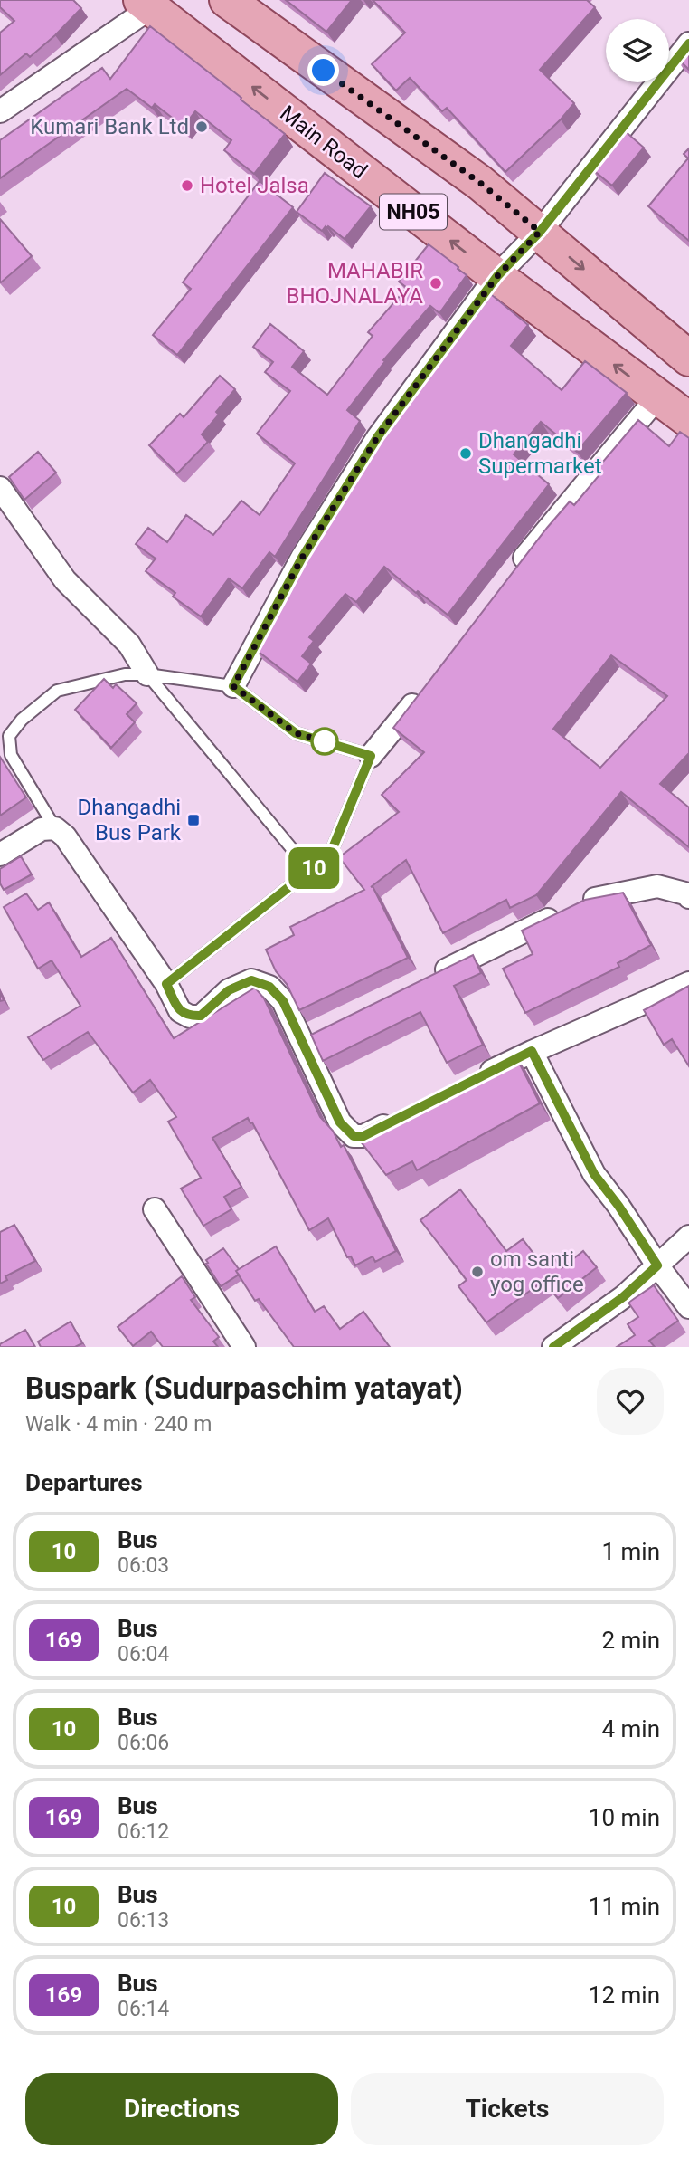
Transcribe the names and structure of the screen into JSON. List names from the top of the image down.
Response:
{
  "streets": {
    "main road": ["Main Road", "NH05"]
  },
  "places": {
    "other": [
      "Kumari Bank Ltd",
      "Hotel Jalsa",
      "MAHABIR BHOJNALAYA",
      "Dhangadhi Supermarket",
      "om santi yog office"
    ],
    "transit": ["Dhangadhi Bus Park"]
  },
  "lines": ["bus line 10"],
  "page": {
    "on_map": "10",
    "heading": [
      ["Buspark (Sudurpaschim yatayat)", "Walk · 4 min · 240 m"],
      "Departures"
    ],
    "list": [
      {
        "mark": "10",
        "name": "Bus",
        "note": "06:03",
        "value": "1 min"
      },
      {
        "mark": "169",
        "name": "Bus",
        "note": "06:04",
        "value": "2 min"
      },
      {
        "mark": "10",
        "name": "Bus",
        "note": "06:06",
        "value": "4 min"
      },
      {
        "mark": "169",
        "name": "Bus",
        "note": "06:12",
        "value": "10 min"
      },
      {
        "mark": "10",
        "name": "Bus",
        "note": "06:13",
        "value": "11 min"
      },
      {
        "mark": "169",
        "name": "Bus",
        "note": "06:14",
        "value": "12 min"
      }
    ],
    "buttons": ["Directions", "Tickets"]
  }
}
